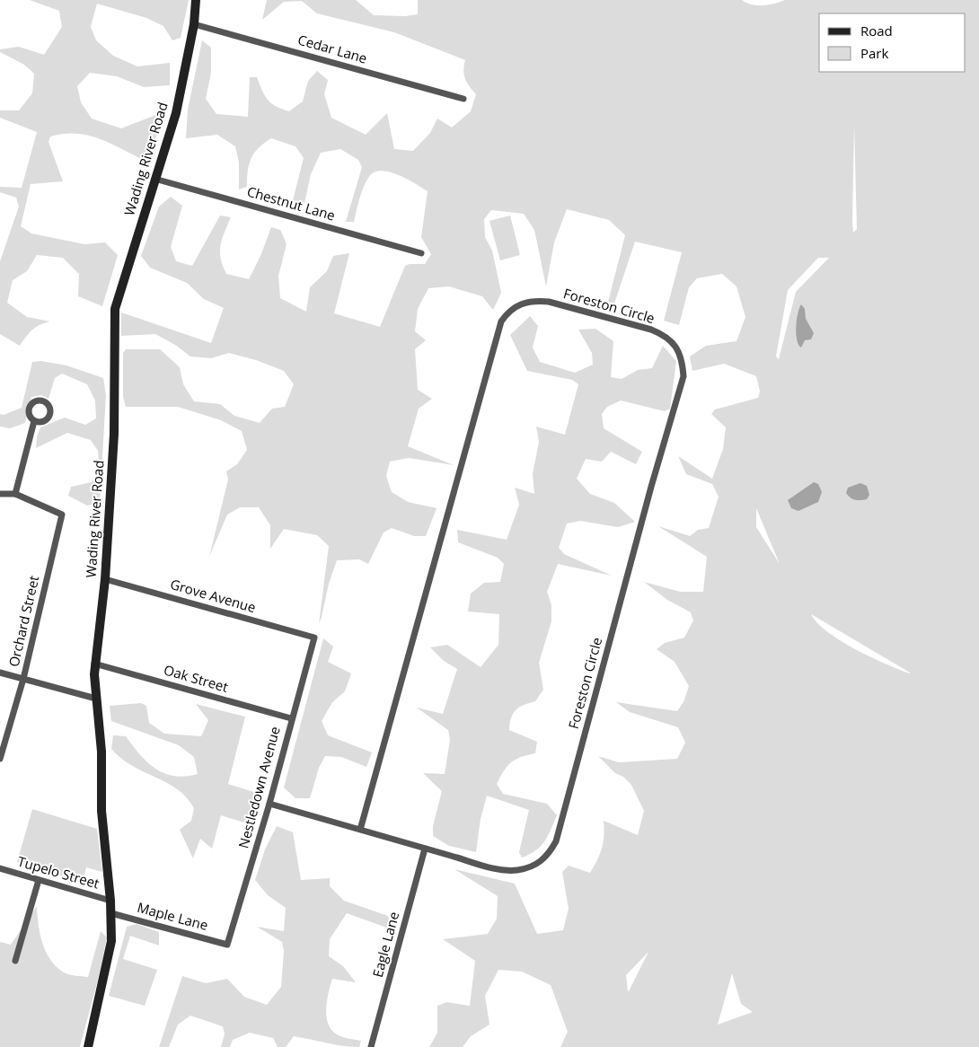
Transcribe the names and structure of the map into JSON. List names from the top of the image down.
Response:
{
  "streets": {
    "main road": ["Wading River Road"],
    "street": [
      "Cedar Lane",
      "Chestnut Lane",
      "Foreston Circle",
      "Grove Avenue",
      "Orchard Street",
      "Oak Street",
      "Nestledown Avenue",
      "Tupelo Street",
      "Maple Lane",
      "Eagle Lane"
    ]
  },
  "crossings": [
    ["Cedar Lane", "Wading River Road"],
    ["Wading River Road", "Chestnut Lane"],
    ["Wading River Road", "Grove Avenue"],
    ["Wading River Road", "Oak Street"],
    ["Wading River Road", "Tupelo Street"],
    ["Wading River Road", "Maple Lane"],
    ["Foreston Circle", "Nestledown Avenue"],
    ["Foreston Circle", "Eagle Lane"],
    ["Grove Avenue", "Nestledown Avenue"],
    ["Oak Street", "Nestledown Avenue"],
    ["Nestledown Avenue", "Maple Lane"]
  ],
  "legend": ["Road", "Park"]
}
